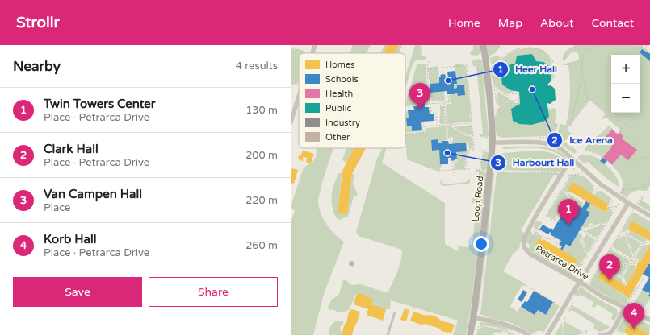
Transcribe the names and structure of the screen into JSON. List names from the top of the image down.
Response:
{
  "streets": {
    "street": ["Loop Road", "Petrarca Drive"]
  },
  "places": ["Heer Hall", "Ice Arena", "Harbourt Hall"],
  "legend": [
    "Homes",
    "Schools",
    "Health",
    "Public",
    "Industry",
    "Other"
  ],
  "page": {
    "header": "Strollr",
    "nav": [
      "Home",
      "Map",
      "About",
      "Contact"
    ],
    "heading": ["Nearby", "4 results"],
    "map_buttons": ["+", "−"],
    "pins": [
      "3",
      "1",
      "2",
      "4"
    ],
    "list": [
      {
        "mark": "1",
        "name": "Twin Towers Center",
        "note": "Place · Petrarca Drive",
        "value": "130 m"
      },
      {
        "mark": "2",
        "name": "Clark Hall",
        "note": "Place · Petrarca Drive",
        "value": "200 m"
      },
      {
        "mark": "3",
        "name": "Van Campen Hall",
        "note": "Place",
        "value": "220 m"
      },
      {
        "mark": "4",
        "name": "Korb Hall",
        "note": "Place · Petrarca Drive",
        "value": "260 m"
      }
    ],
    "buttons": ["Save", "Share"]
  }
}
